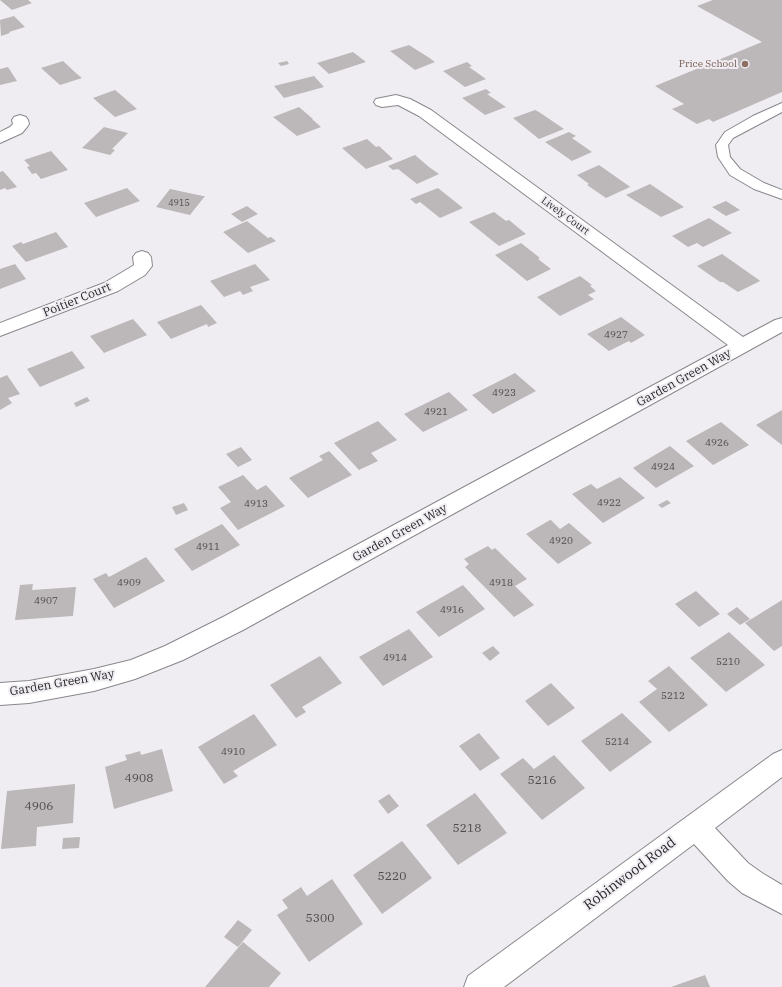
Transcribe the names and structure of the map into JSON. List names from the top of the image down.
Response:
{
  "streets": {
    "street": [
      "Lively Court",
      "Poitier Court",
      "Garden Green Way",
      "Robinwood Road"
    ]
  },
  "crossings": [
    ["Lively Court", "Garden Green Way"]
  ],
  "places": ["Price School"],
  "house_numbers": [
    "4915",
    "4927",
    "4923",
    "4921",
    "4926",
    "4924",
    "4922",
    "4913",
    "4920",
    "4911",
    "4909",
    "4918",
    "4907",
    "4916",
    "4914",
    "5210",
    "5212",
    "5214",
    "4910",
    "4908",
    "5216",
    "4906",
    "5218",
    "5220",
    "5300"
  ]
}
